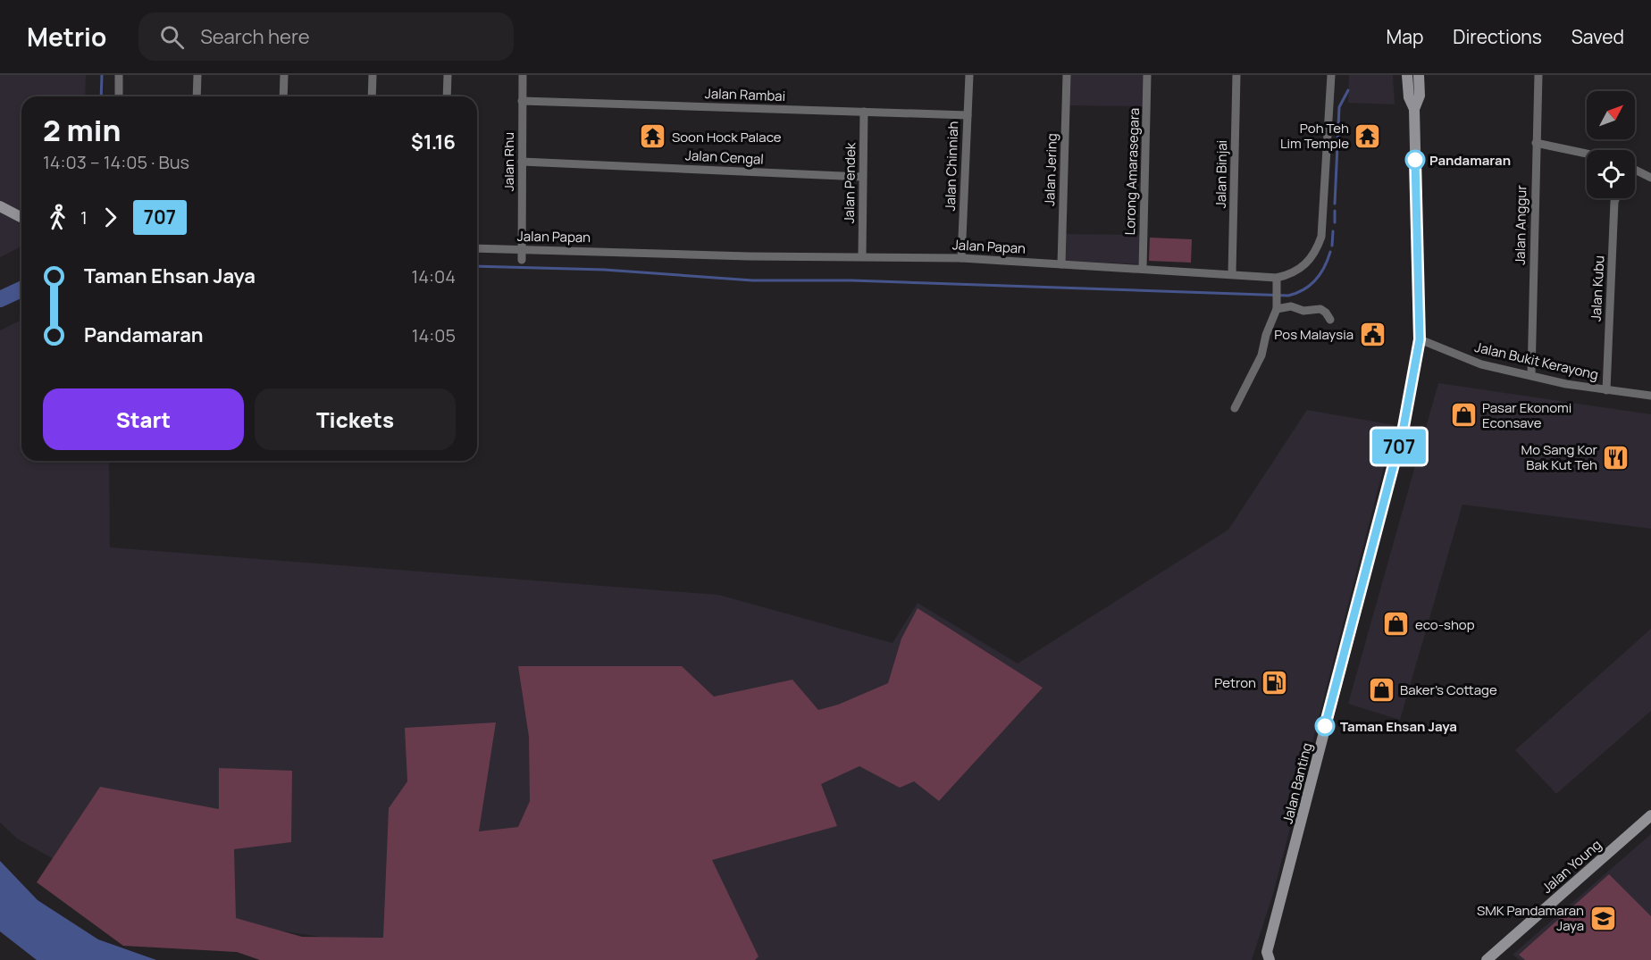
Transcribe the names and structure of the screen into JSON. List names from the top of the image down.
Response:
{
  "streets": {
    "main road": ["Jalan Banting", "Jalan Young"],
    "street": [
      "Jalan Rambai",
      "Jalan Cengal",
      "Jalan Rhu",
      "Jalan Chinniah",
      "Jalan Jering",
      "Lorong Amarasegara",
      "Jalan Binjai",
      "Jalan Pendek",
      "Jalan Anggur",
      "Jalan Papan",
      "Jalan Kubu",
      "Jalan Bukit Kerayong"
    ]
  },
  "crossings": [
    ["Jalan Rambai", "Jalan Rhu"],
    ["Jalan Rambai", "Jalan Chinniah"],
    ["Jalan Rambai", "Jalan Pendek"],
    ["Jalan Cengal", "Jalan Rhu"],
    ["Jalan Cengal", "Jalan Pendek"],
    ["Jalan Rhu", "Jalan Papan"],
    ["Jalan Chinniah", "Jalan Papan"],
    ["Jalan Jering", "Jalan Papan"],
    ["Lorong Amarasegara", "Jalan Papan"],
    ["Jalan Binjai", "Jalan Papan"],
    ["Jalan Pendek", "Jalan Papan"],
    ["Jalan Anggur", "Jalan Bukit Kerayong"],
    ["Jalan Kubu", "Jalan Bukit Kerayong"],
    ["Jalan Bukit Kerayong", "Jalan Banting"]
  ],
  "places": {
    "temple": ["Poh Teh Lim Temple", "Soon Hock Palace"],
    "other": ["Pandamaran", "Taman Ehsan Jaya"],
    "public building": ["Pos Malaysia"],
    "shop": ["Pasar Ekonomi Econsave", "eco-shop", "Baker's Cottage"],
    "restaurant": ["Mo Sang Kor Bak Kut Teh"],
    "fuel station": ["Petron"],
    "school or university": ["SMK Pandamaran Jaya"]
  },
  "lines": ["bus line 707"],
  "north": "top right",
  "page": {
    "header": "Metrio",
    "search": "Search here",
    "nav": ["Map", "Directions", "Saved"],
    "on_map": "707",
    "heading": ["2 min", "14:03 – 14:05 · Bus", "$1.16"],
    "legs": ["1", "707"],
    "list": [
      {
        "name": "Taman Ehsan Jaya",
        "value": "14:04"
      },
      {
        "name": "Pandamaran",
        "value": "14:05"
      }
    ],
    "buttons": ["Start", "Tickets"]
  }
}
